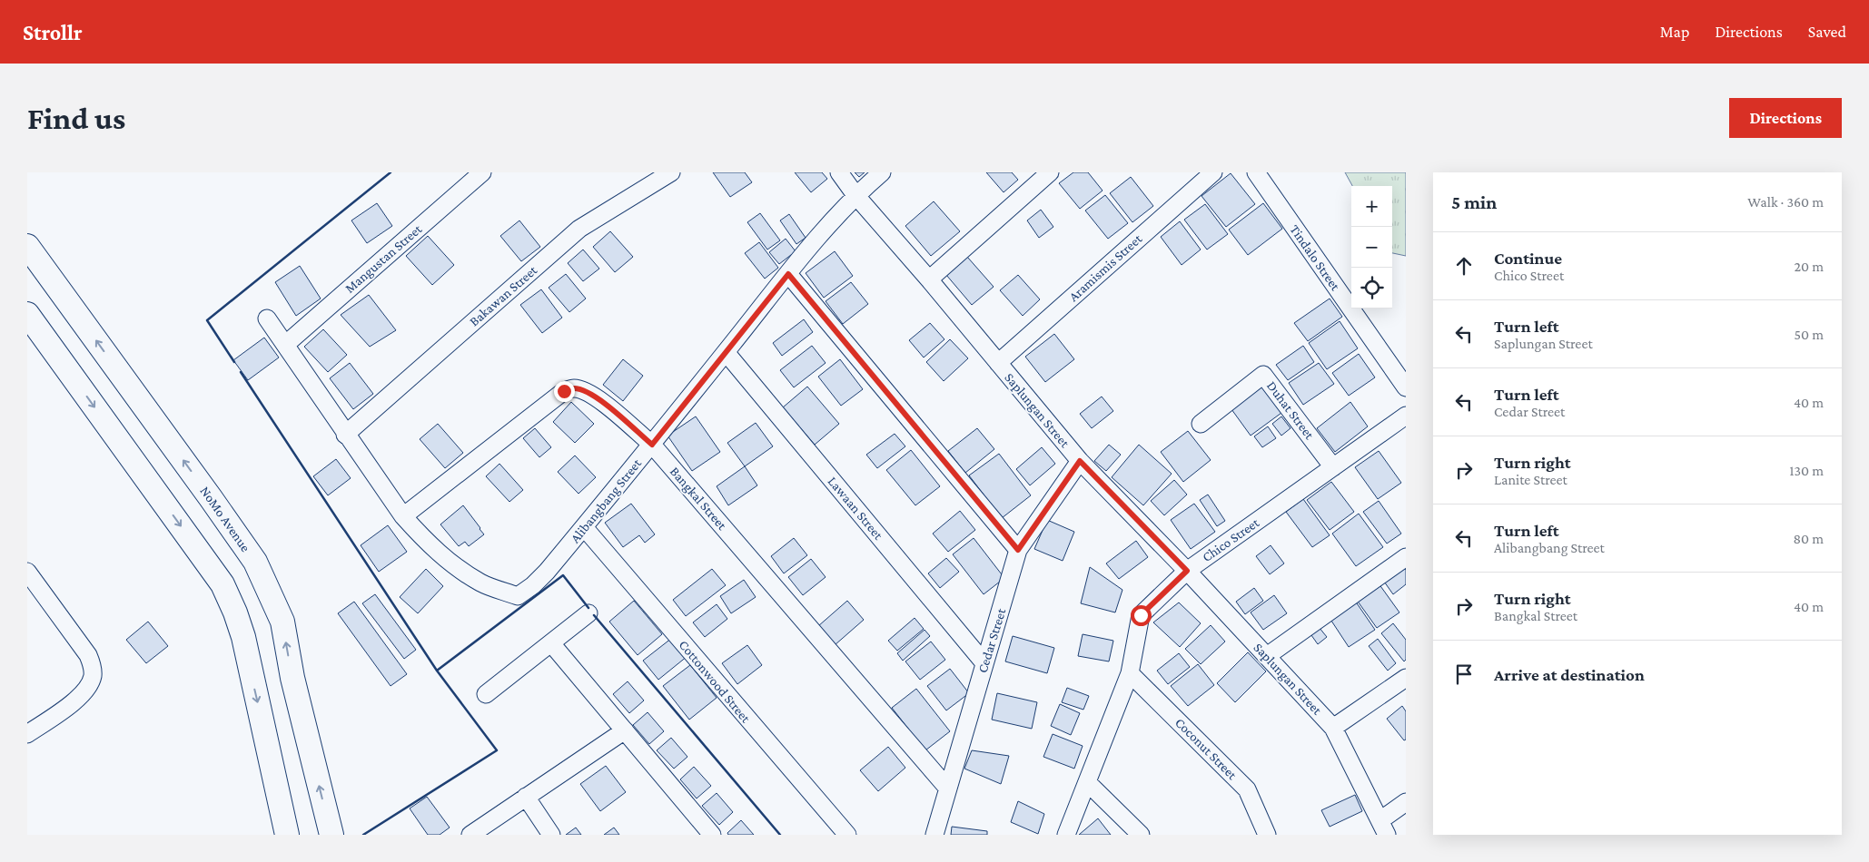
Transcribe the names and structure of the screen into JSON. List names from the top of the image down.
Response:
{
  "streets": {
    "main road": ["NoMo Avenue"],
    "street": [
      "Tindalo Street",
      "Mangustan Street",
      "Aramismis Street",
      "Bakawan Street",
      "Saplungan Street",
      "Duhat Street",
      "Bangkal Street",
      "Alibangbang Street",
      "Lawaan Street",
      "Chico Street",
      "Cedar Street",
      "Cottonwood Street",
      "Coconut Street"
    ]
  },
  "crossings": [
    ["Aramismis Street", "Saplungan Street"],
    ["Saplungan Street", "Alibangbang Street"],
    ["Saplungan Street", "Chico Street"],
    ["Saplungan Street", "Cedar Street"],
    ["Duhat Street", "Chico Street"],
    ["Bangkal Street", "Alibangbang Street"],
    ["Bangkal Street", "Cedar Street"],
    ["Alibangbang Street", "Lawaan Street"],
    ["Alibangbang Street", "Cottonwood Street"],
    ["Lawaan Street", "Cedar Street"],
    ["Chico Street", "Coconut Street"]
  ],
  "page": {
    "header": "Strollr",
    "nav": ["Map", "Directions", "Saved"],
    "buttons": "Directions",
    "title": "Find us",
    "heading": ["5 min", "Walk · 360 m"],
    "map_buttons": ["+", "−"],
    "list": [
      ["Continue", "Chico Street", "20 m"],
      ["Turn left", "Saplungan Street", "50 m"],
      ["Turn left", "Cedar Street", "40 m"],
      ["Turn right", "Lanite Street", "130 m"],
      ["Turn left", "Alibangbang Street", "80 m"],
      ["Turn right", "Bangkal Street", "40 m"],
      "Arrive at destination"
    ]
  }
}
